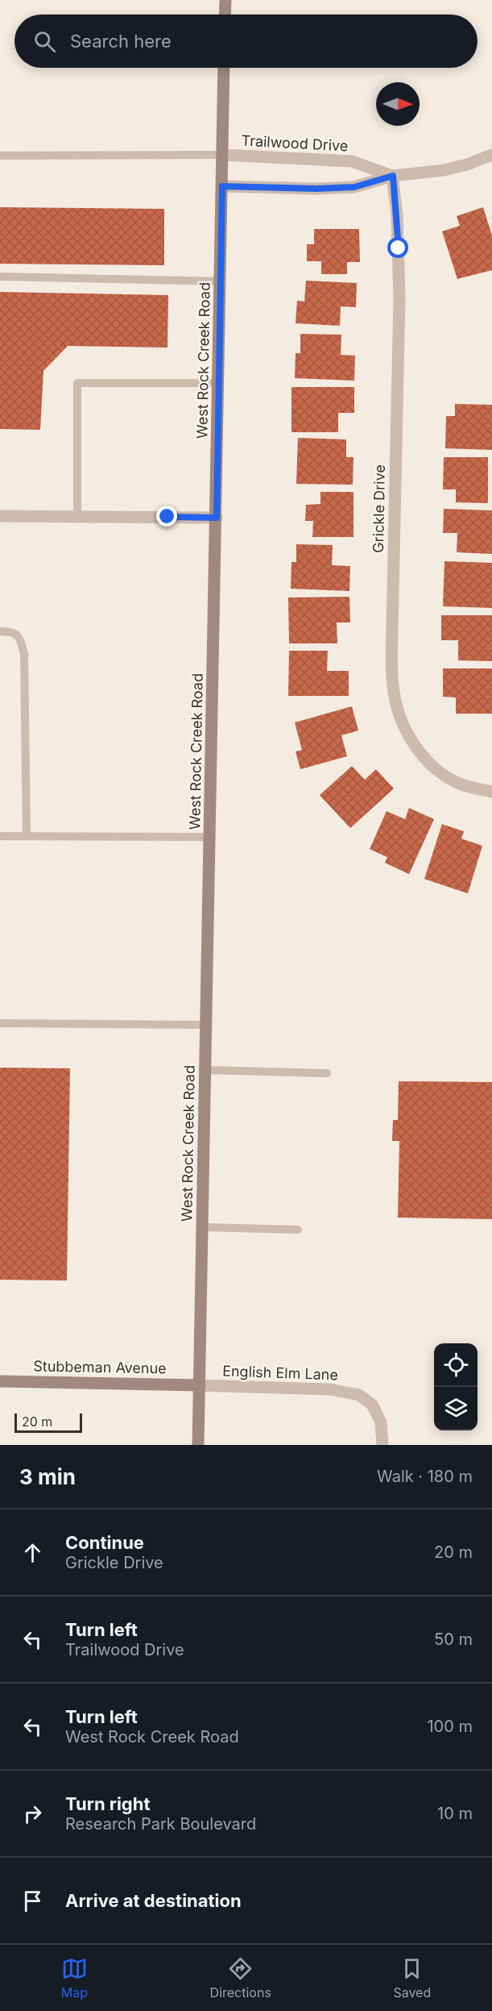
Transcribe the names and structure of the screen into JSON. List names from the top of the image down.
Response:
{
  "streets": {
    "main road": ["West Rock Creek Road", "Stubbeman Avenue"],
    "street": ["Trailwood Drive", "Grickle Drive", "English Elm Lane"]
  },
  "crossings": [
    ["Trailwood Drive", "West Rock Creek Road"],
    ["Trailwood Drive", "Grickle Drive"],
    ["West Rock Creek Road", "Stubbeman Avenue"],
    ["West Rock Creek Road", "English Elm Lane"],
    ["Stubbeman Avenue", "English Elm Lane"]
  ],
  "scale_bar": "20 m",
  "north": "right",
  "page": {
    "search": "Search here",
    "scale": "20 m",
    "heading": ["3 min", "Walk · 180 m"],
    "list": [
      ["Continue", "Grickle Drive", "20 m"],
      ["Turn left", "Trailwood Drive", "50 m"],
      ["Turn left", "West Rock Creek Road", "100 m"],
      ["Turn right", "Research Park Boulevard", "10 m"],
      "Arrive at destination"
    ],
    "nav": ["Map", "Directions", "Saved"]
  }
}
